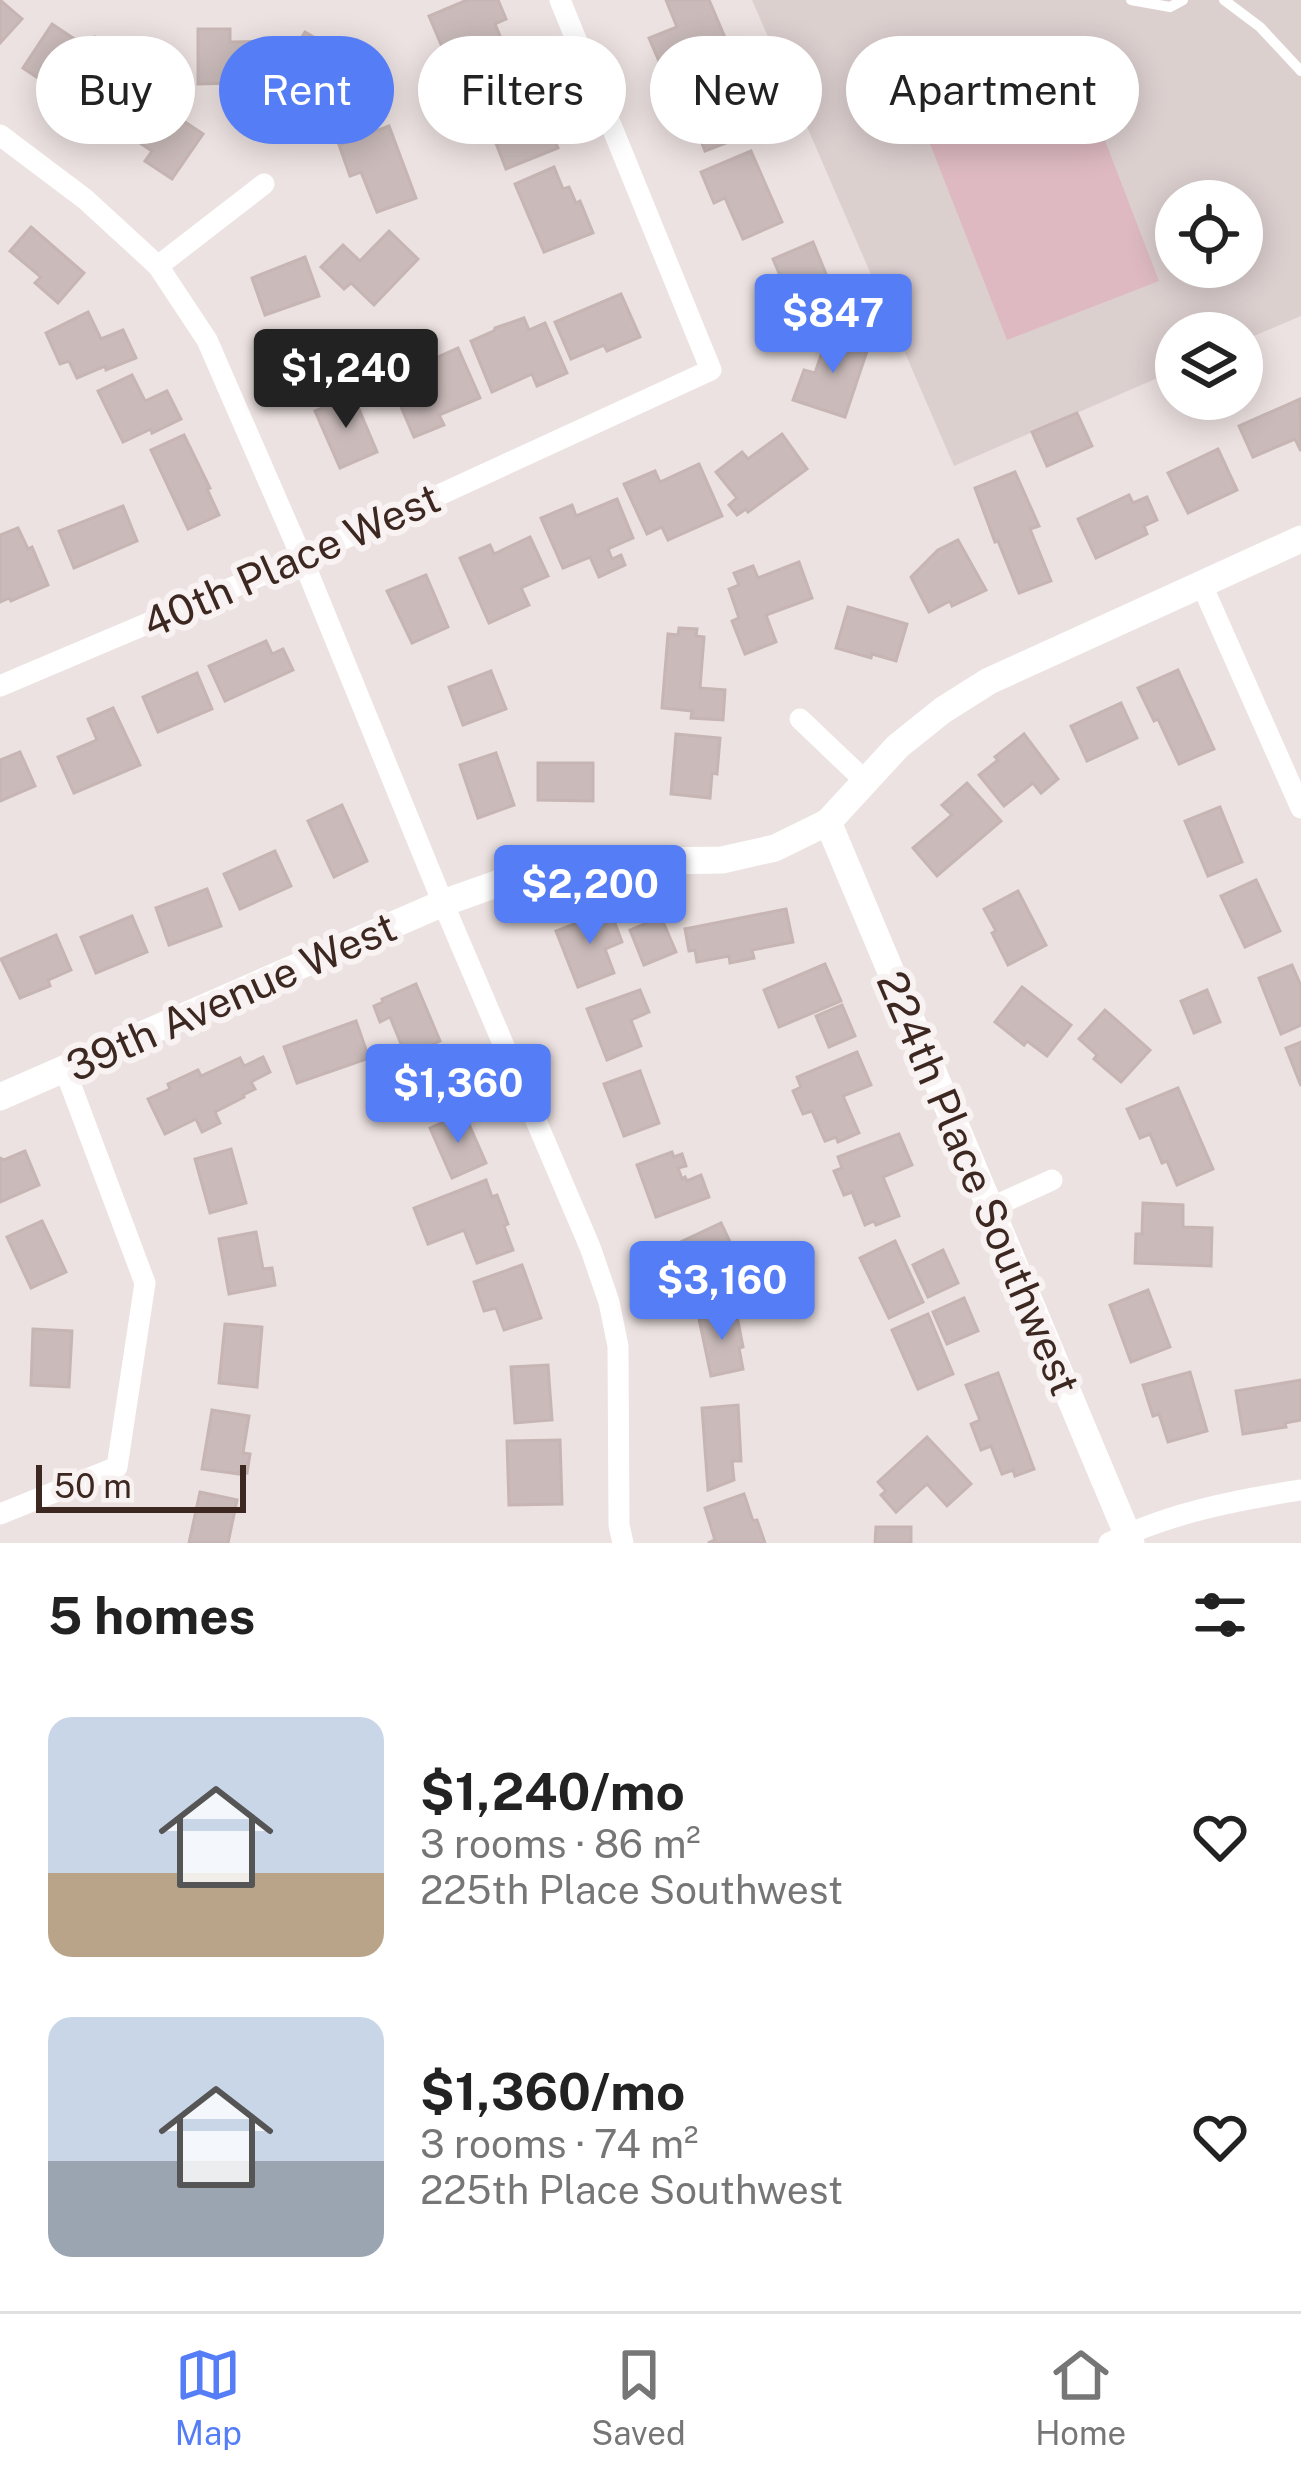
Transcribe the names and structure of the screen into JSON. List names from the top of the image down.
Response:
{
  "streets": {
    "street": ["40th Place West", "39th Avenue West", "224th Place Southwest"]
  },
  "crossings": [
    ["39th Avenue West", "224th Place Southwest"]
  ],
  "scale_bar": "50 m",
  "page": {
    "chip": [
      "Buy",
      "Rent",
      "Filters",
      "New",
      "Apartment"
    ],
    "price": [
      "$847",
      "$1,240",
      "$2,200",
      "$1,360",
      "$3,160"
    ],
    "scale": "50 m",
    "heading": "5 homes",
    "list": [
      {
        "name": "$1,240/mo",
        "note": "3 rooms · 86 m² · 225th Place Southwest"
      },
      {
        "name": "$1,360/mo",
        "note": "3 rooms · 74 m² · 225th Place Southwest"
      }
    ],
    "tabs": ["Map", "Saved", "Home"]
  }
}
